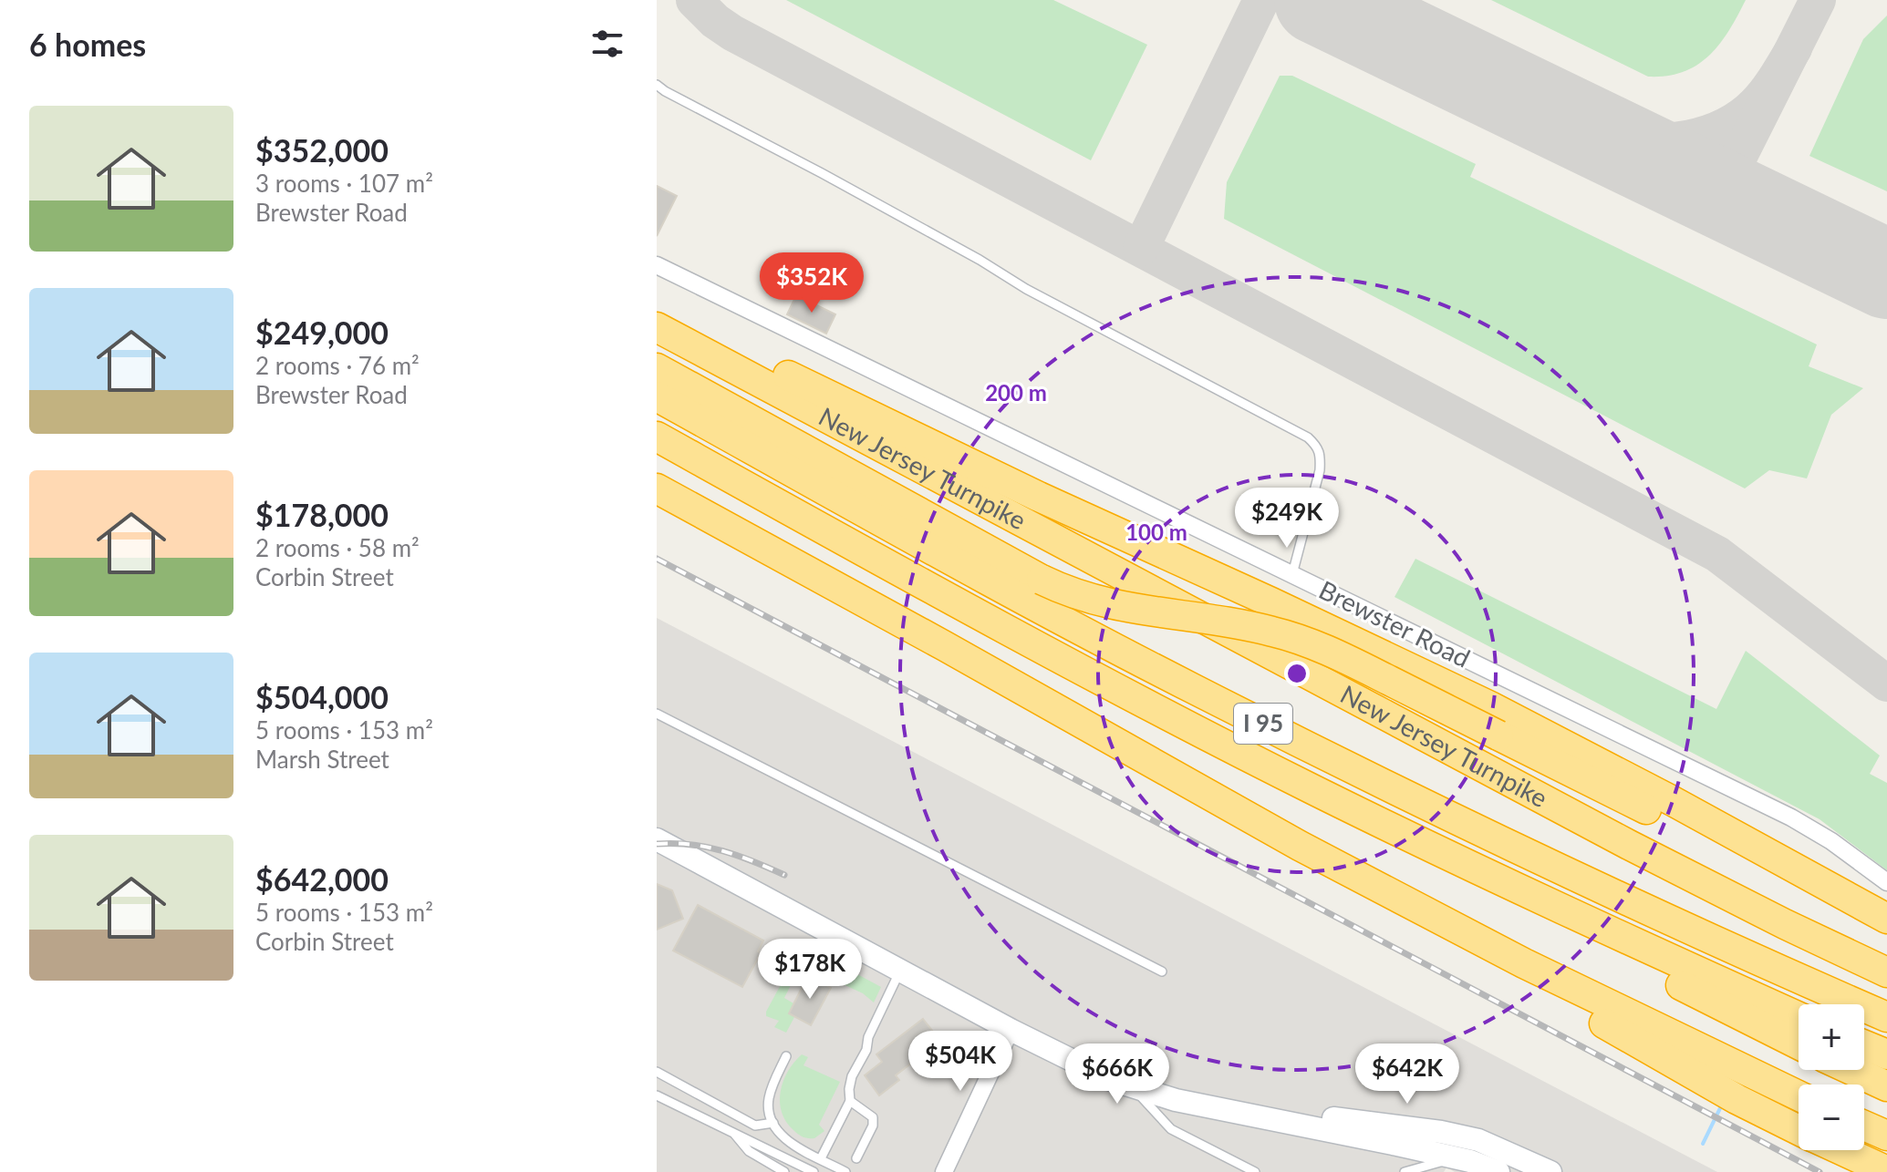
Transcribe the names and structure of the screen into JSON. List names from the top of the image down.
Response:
{
  "streets": {
    "highway": ["New Jersey Turnpike", "I 95"],
    "street": ["Brewster Road"]
  },
  "page": {
    "heading": "6 homes",
    "list": [
      {
        "name": "$352,000",
        "note": "3 rooms · 107 m² · Brewster Road"
      },
      {
        "name": "$249,000",
        "note": "2 rooms · 76 m² · Brewster Road"
      },
      {
        "name": "$178,000",
        "note": "2 rooms · 58 m² · Corbin Street"
      },
      {
        "name": "$504,000",
        "note": "5 rooms · 153 m² · Marsh Street"
      },
      {
        "name": "$642,000",
        "note": "5 rooms · 153 m² · Corbin Street"
      }
    ],
    "price": [
      "$352K",
      "$249K",
      "$178K",
      "$504K",
      "$666K",
      "$642K"
    ],
    "map_buttons": ["+", "−"]
  },
  "rings": ["200 m", "100 m"]
}
